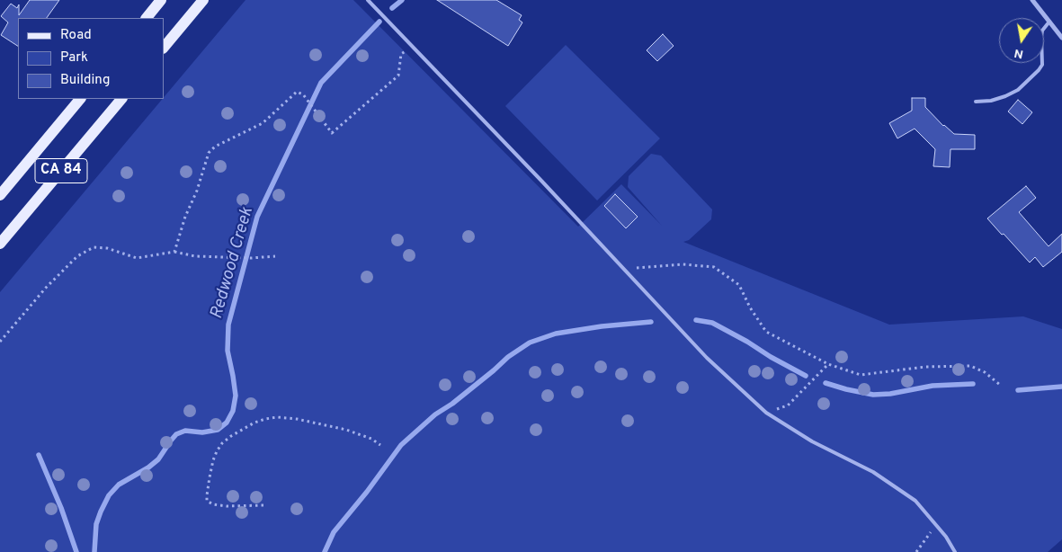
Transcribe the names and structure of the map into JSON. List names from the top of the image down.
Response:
{
  "streets": {
    "main road": ["CA 84"]
  },
  "water": ["Redwood Creek"],
  "legend": ["Road", "Park", "Building"],
  "north": "bottom"
}
